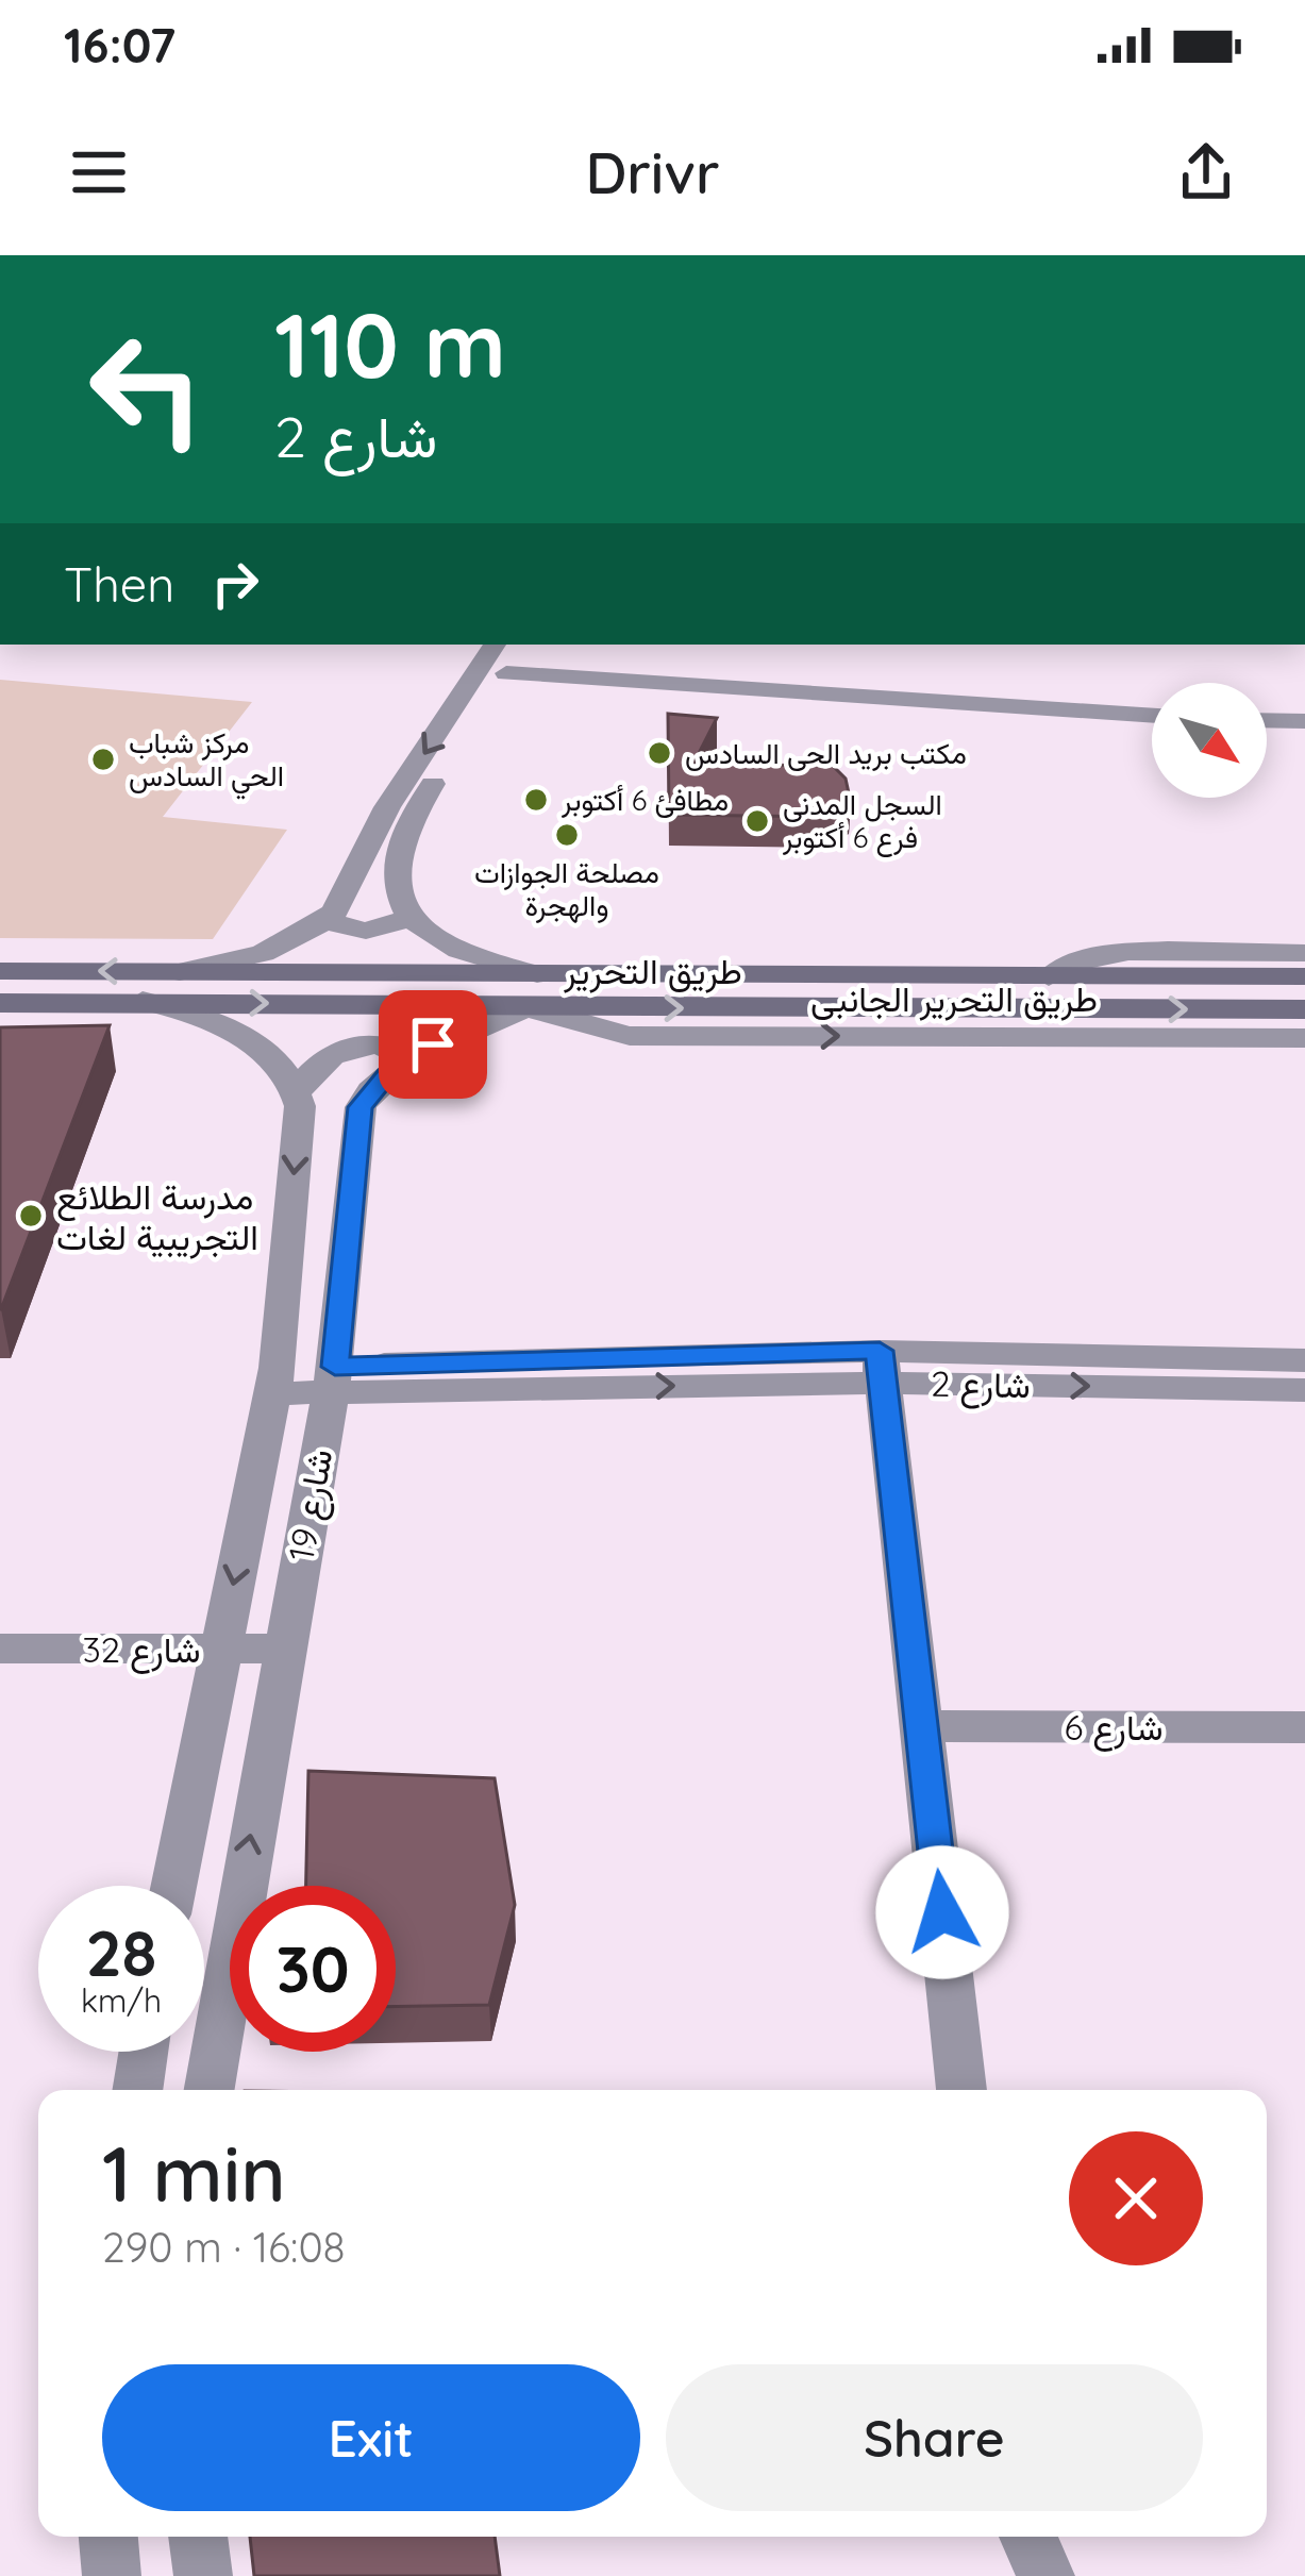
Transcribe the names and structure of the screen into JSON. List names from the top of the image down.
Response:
{
  "streets": {
    "street": [
      "طريق التحرير",
      "طريق التحرير الجانبى",
      "شارع 2",
      "شارع 19",
      "شارع 32",
      "شارع 6"
    ]
  },
  "crossings": [
    ["طريق التحرير", "طريق التحرير الجانبى"],
    ["طريق التحرير", "شارع 19"],
    ["طريق التحرير الجانبى", "شارع 19"],
    ["شارع 2", "شارع 19"],
    ["شارع 19", "شارع 32"]
  ],
  "places": [
    "مكتب بريد الحى السادس",
    "مركز شباب الحي السادس",
    "مطافئ 6 أكتوبر",
    "السجل المدنى فرع 6 أكتوبر",
    "مصلحة الجوازات والهجرة",
    "مدرسة الطلائع التجريبية لغات"
  ],
  "north": "bottom right",
  "page": {
    "status": "16:07",
    "header": "Drivr",
    "turn": ["110 m", "شارع 2"],
    "then": "Then",
    "speed": "28 km/h",
    "limit": "30",
    "heading": ["1 min", "290 m · 16:08"],
    "buttons": ["Exit", "Share"]
  }
}
